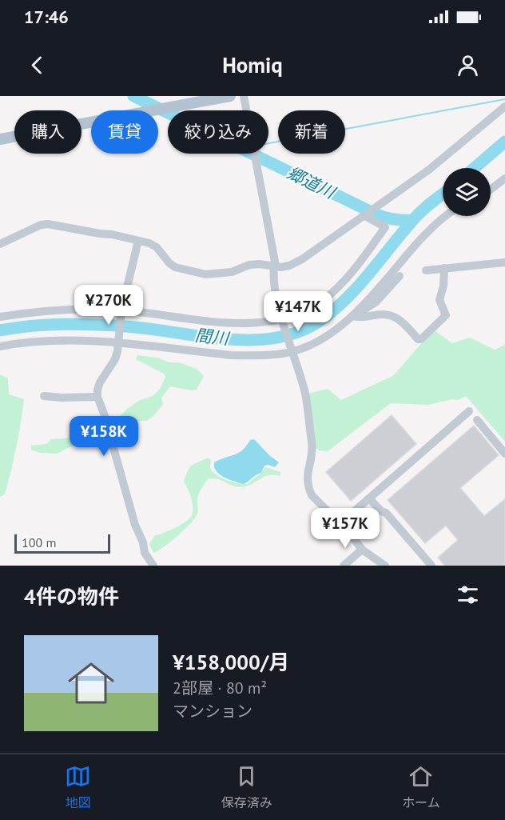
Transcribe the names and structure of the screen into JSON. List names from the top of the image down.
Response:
{
  "water": ["郷道川", "間川"],
  "scale_bar": "100 m",
  "page": {
    "status": "17:46",
    "header": "Homiq",
    "chip": [
      "購入",
      "賃貸",
      "絞り込み",
      "新着"
    ],
    "price": [
      "¥270K",
      "¥147K",
      "¥158K",
      "¥157K"
    ],
    "scale": "100 m",
    "heading": "4件の物件",
    "list": [
      {
        "name": "¥158,000/月",
        "note": "2部屋 · 80 m² · マンション"
      }
    ],
    "tabs": ["地図", "保存済み", "ホーム"]
  }
}
